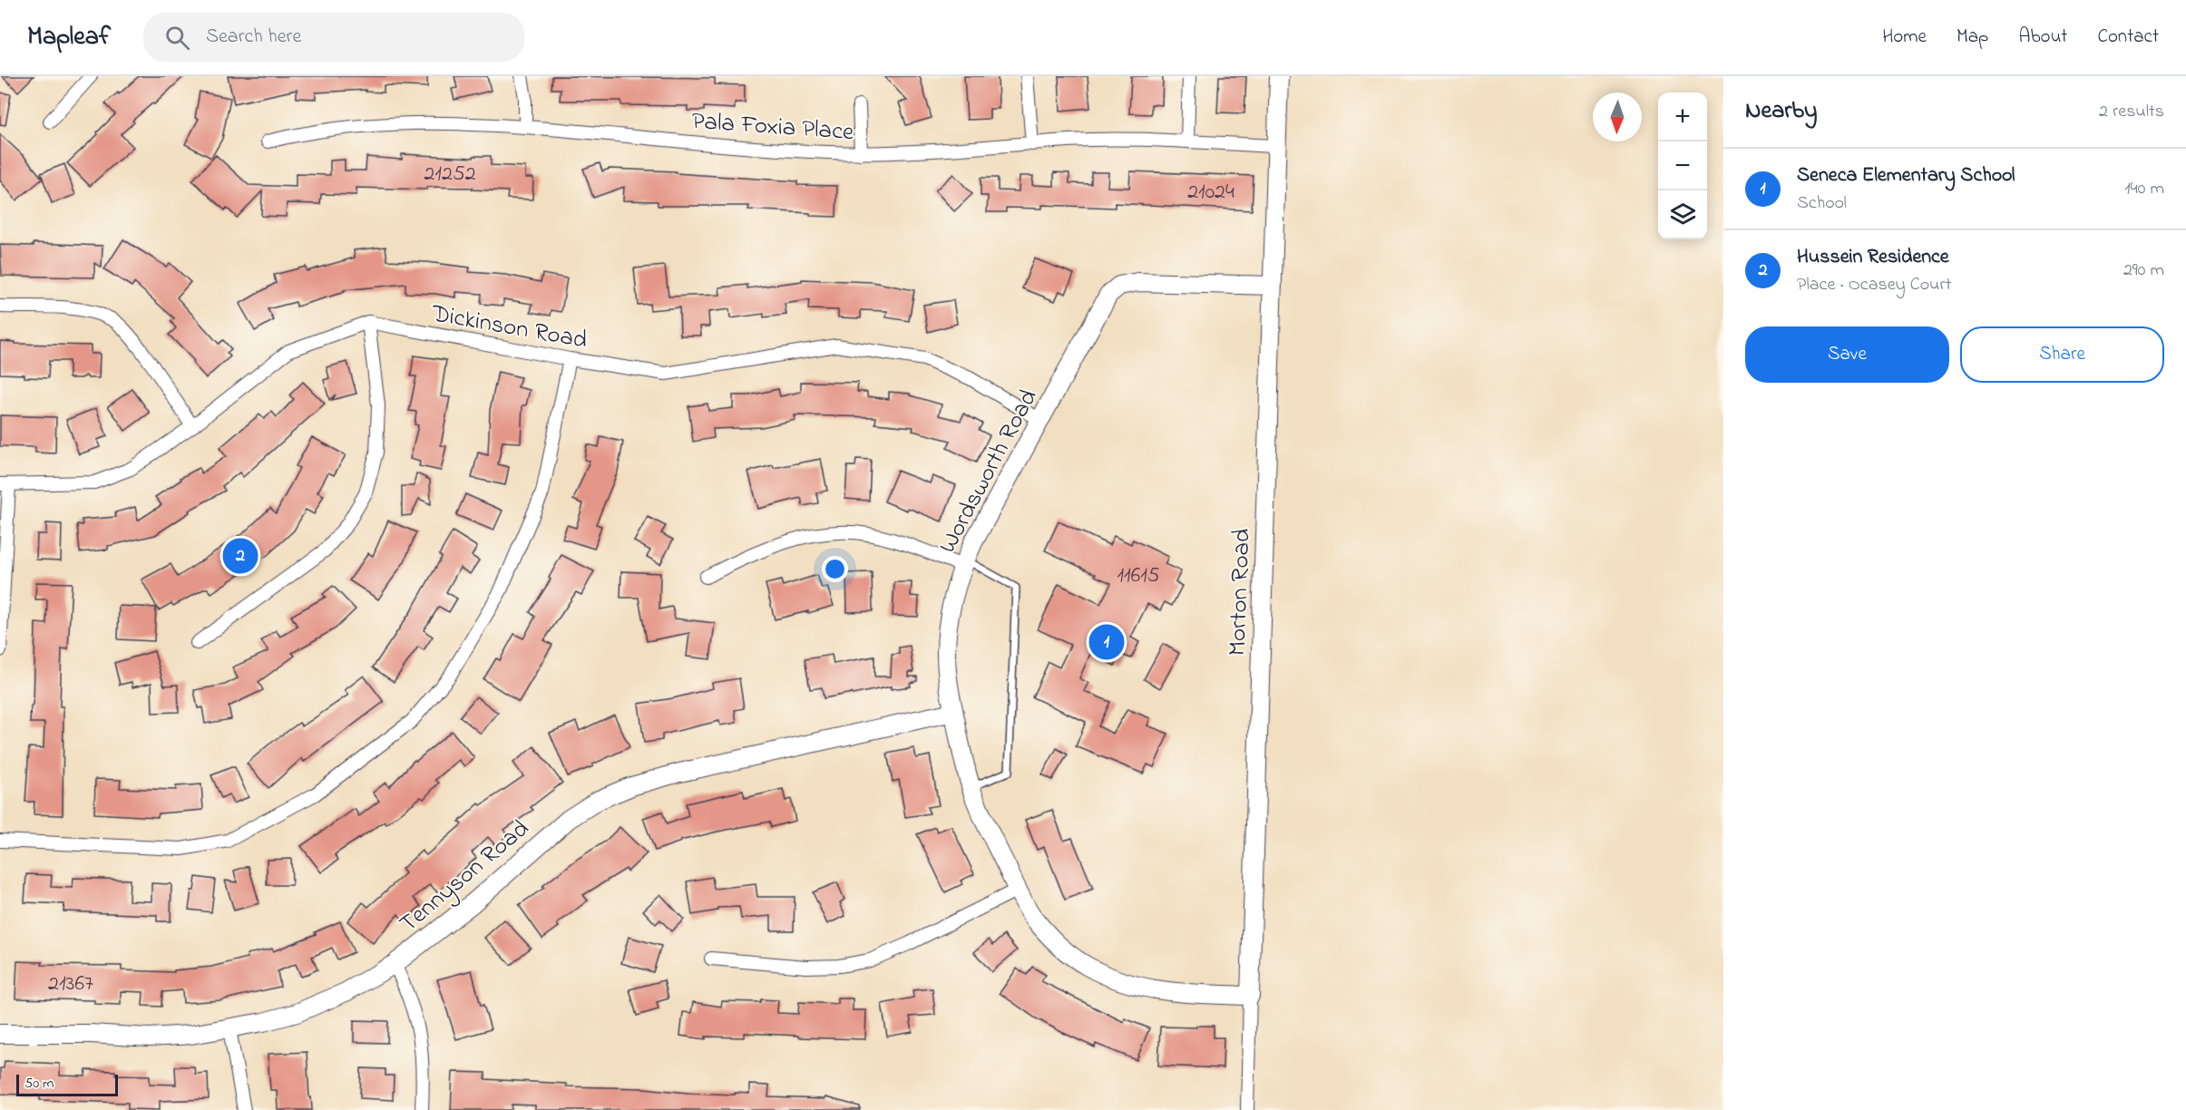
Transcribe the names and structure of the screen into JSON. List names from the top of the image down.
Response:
{
  "streets": {
    "street": [
      "Pala Foxia Place",
      "Dickinson Road",
      "Wordsworth Road",
      "Morton Road",
      "Tennyson Road"
    ]
  },
  "crossings": [
    ["Pala Foxia Place", "Morton Road"],
    ["Dickinson Road", "Wordsworth Road"],
    ["Wordsworth Road", "Morton Road"],
    ["Wordsworth Road", "Tennyson Road"]
  ],
  "house_numbers": [
    "21252",
    "21024",
    "11615",
    "21367"
  ],
  "scale_bar": "50 m",
  "north": "bottom",
  "page": {
    "header": "Mapleaf",
    "search": "Search here",
    "nav": [
      "Home",
      "Map",
      "About",
      "Contact"
    ],
    "heading": ["Nearby", "2 results"],
    "map_buttons": ["+", "−"],
    "list": [
      {
        "mark": "1",
        "name": "Seneca Elementary School",
        "note": "School",
        "value": "140 m"
      },
      {
        "mark": "2",
        "name": "Hussein Residence",
        "note": "Place · Ocasey Court",
        "value": "290 m"
      }
    ],
    "buttons": ["Save", "Share"],
    "pins": ["2", "1"],
    "scale": "50 m"
  }
}
